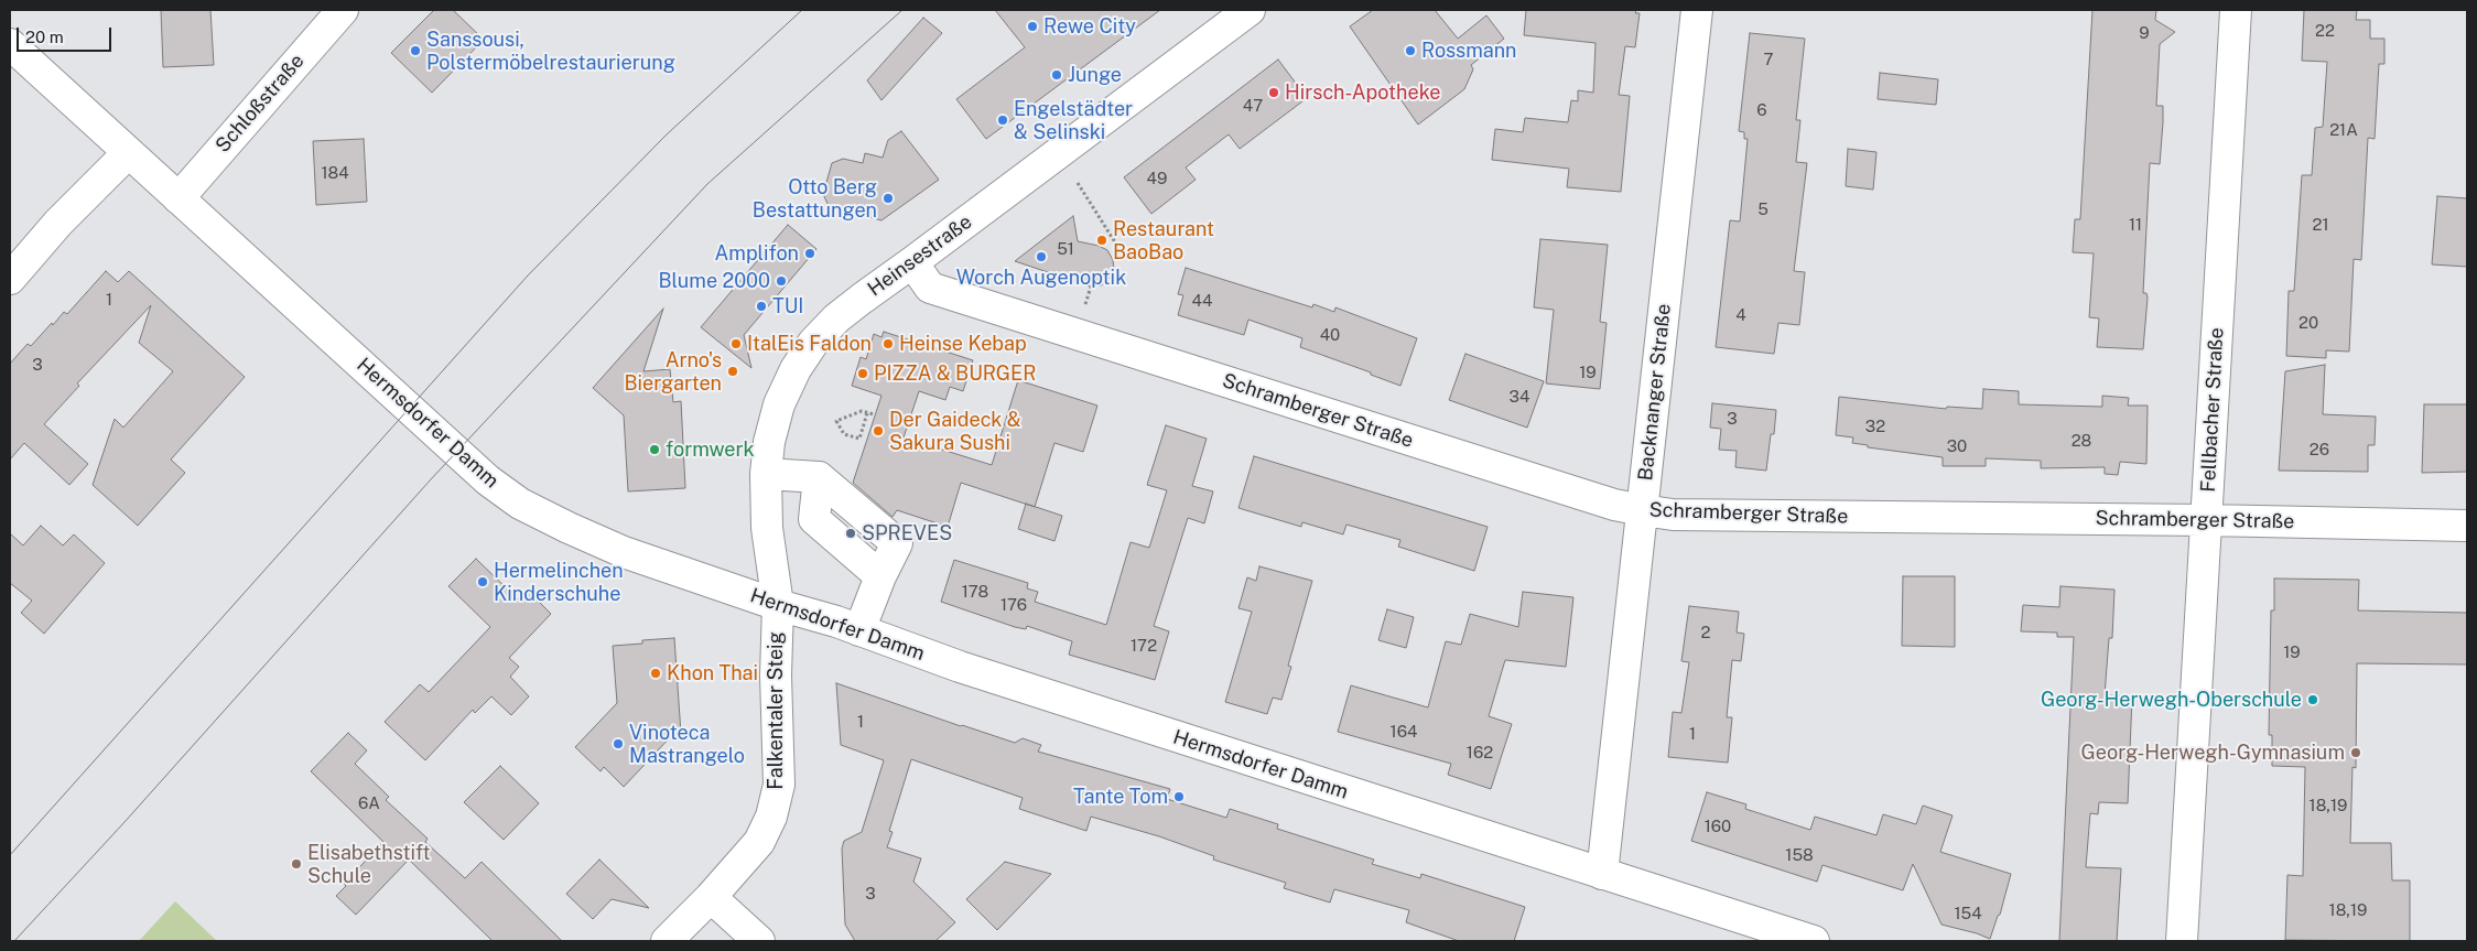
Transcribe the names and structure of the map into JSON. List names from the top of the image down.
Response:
{
  "streets": {
    "street": [
      "Schloßstraße",
      "Heinsestraße",
      "Backnanger Straße",
      "Fellbacher Straße",
      "Schramberger Straße",
      "Hermsdorfer Damm",
      "Falkentaler Steig"
    ]
  },
  "crossings": [
    ["Schloßstraße", "Hermsdorfer Damm"],
    ["Heinsestraße", "Schramberger Straße"],
    ["Heinsestraße", "Hermsdorfer Damm"],
    ["Heinsestraße", "Falkentaler Steig"],
    ["Backnanger Straße", "Schramberger Straße"],
    ["Backnanger Straße", "Hermsdorfer Damm"],
    ["Fellbacher Straße", "Schramberger Straße"],
    ["Hermsdorfer Damm", "Falkentaler Steig"]
  ],
  "places": [
    "Rewe City",
    "Sanssousi, Polstermöbelrestaurierung",
    "Rossmann",
    "Junge",
    "Hirsch-Apotheke",
    "Engelstädter & Selinski",
    "Otto Berg Bestattungen",
    "Restaurant BaoBao",
    "Amplifon",
    "Worch Augenoptik",
    "Blume 2000",
    "TUI",
    "ItalEis Faldon",
    "Heinse Kebap",
    "Arno's Biergarten",
    "PIZZA & BURGER",
    "Der Gaideck & Sakura Sushi",
    "formwerk",
    "SPREVES",
    "Hermelinchen Kinderschuhe",
    "Khon Thai",
    "Georg-Herwegh-Oberschule",
    "Vinoteca Mastrangelo",
    "Georg-Herwegh-Gymnasium",
    "Tante Tom",
    "Elisabethstift Schule"
  ],
  "house_numbers": [
    "22",
    "9",
    "7",
    "47",
    "6",
    "21A",
    "184",
    "49",
    "5",
    "11",
    "21",
    "51",
    "1",
    "44",
    "4",
    "20",
    "40",
    "3",
    "19",
    "34",
    "3",
    "32",
    "28",
    "30",
    "26",
    "178",
    "176",
    "2",
    "172",
    "19",
    "1",
    "164",
    "1",
    "162",
    "6A",
    "18,19",
    "160",
    "158",
    "3",
    "18,19",
    "154"
  ],
  "scale_bar": "20 m"
}
